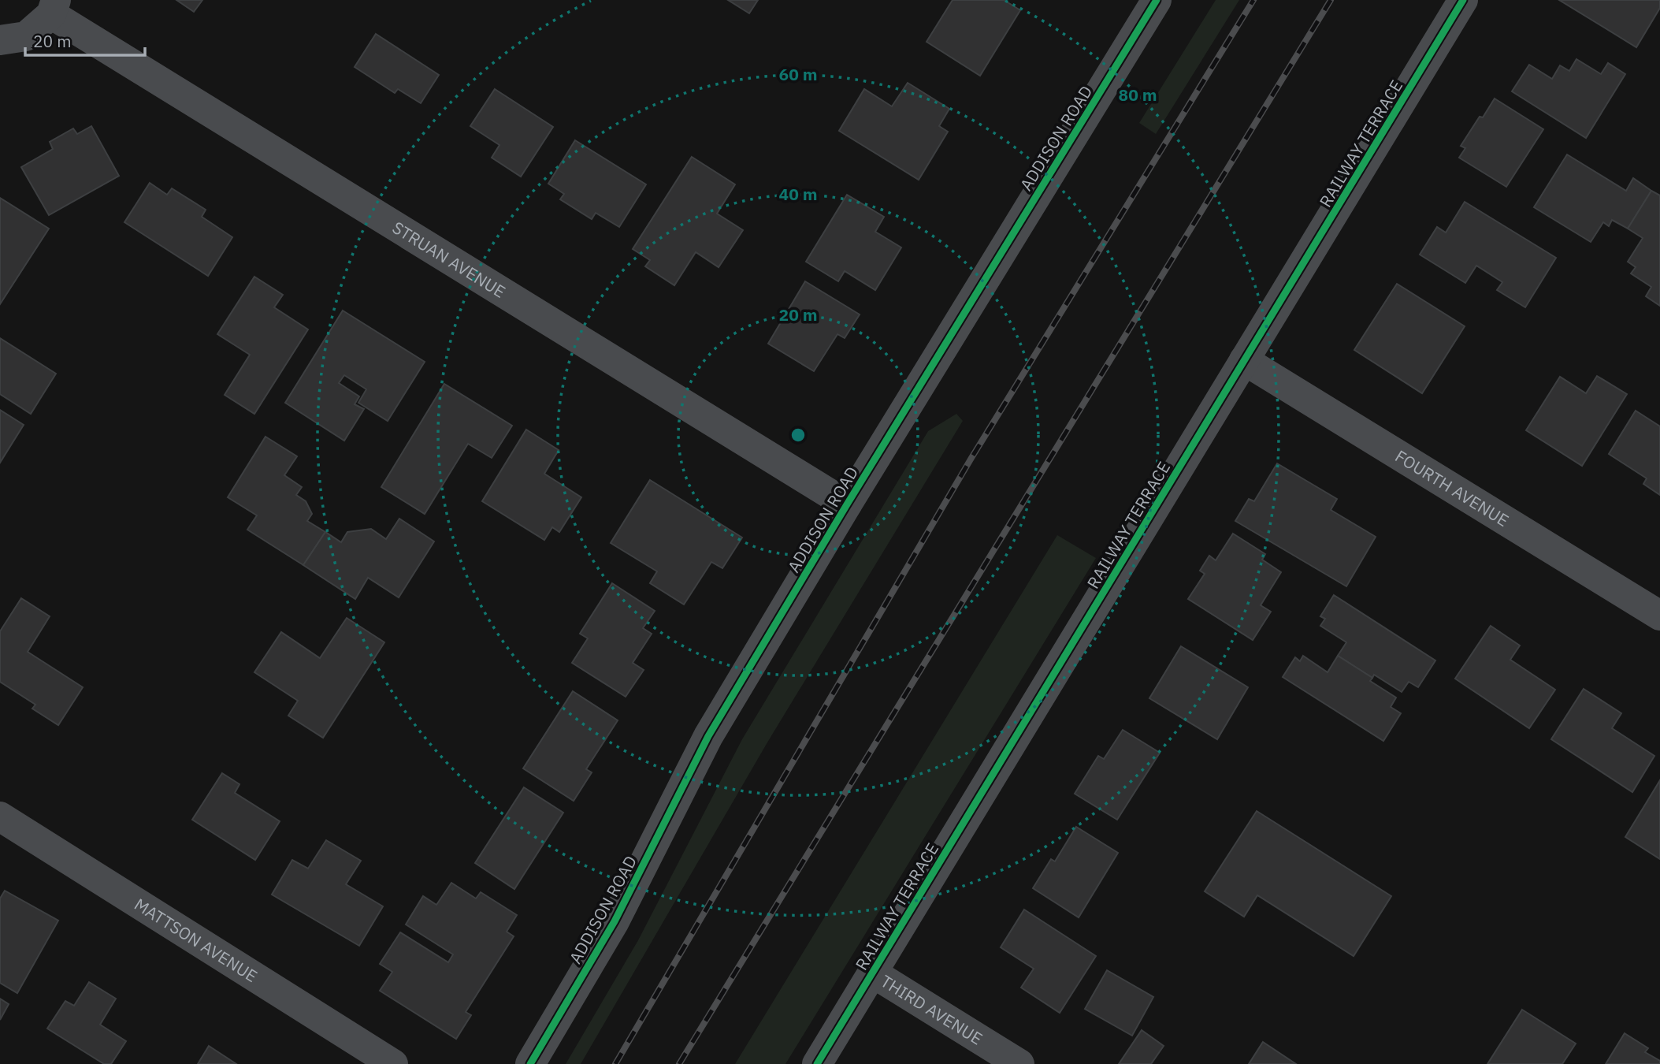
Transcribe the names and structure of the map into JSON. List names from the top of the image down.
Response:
{
  "streets": {
    "street": [
      "ADDISON ROAD",
      "RAILWAY TERRACE",
      "STRUAN AVENUE",
      "FOURTH AVENUE",
      "MATTSON AVENUE",
      "THIRD AVENUE"
    ]
  },
  "crossings": [
    ["ADDISON ROAD", "STRUAN AVENUE"],
    ["RAILWAY TERRACE", "FOURTH AVENUE"],
    ["RAILWAY TERRACE", "THIRD AVENUE"]
  ],
  "scale_bar": "20 m",
  "rings": [
    "60 m",
    "80 m",
    "40 m",
    "20 m"
  ]
}
